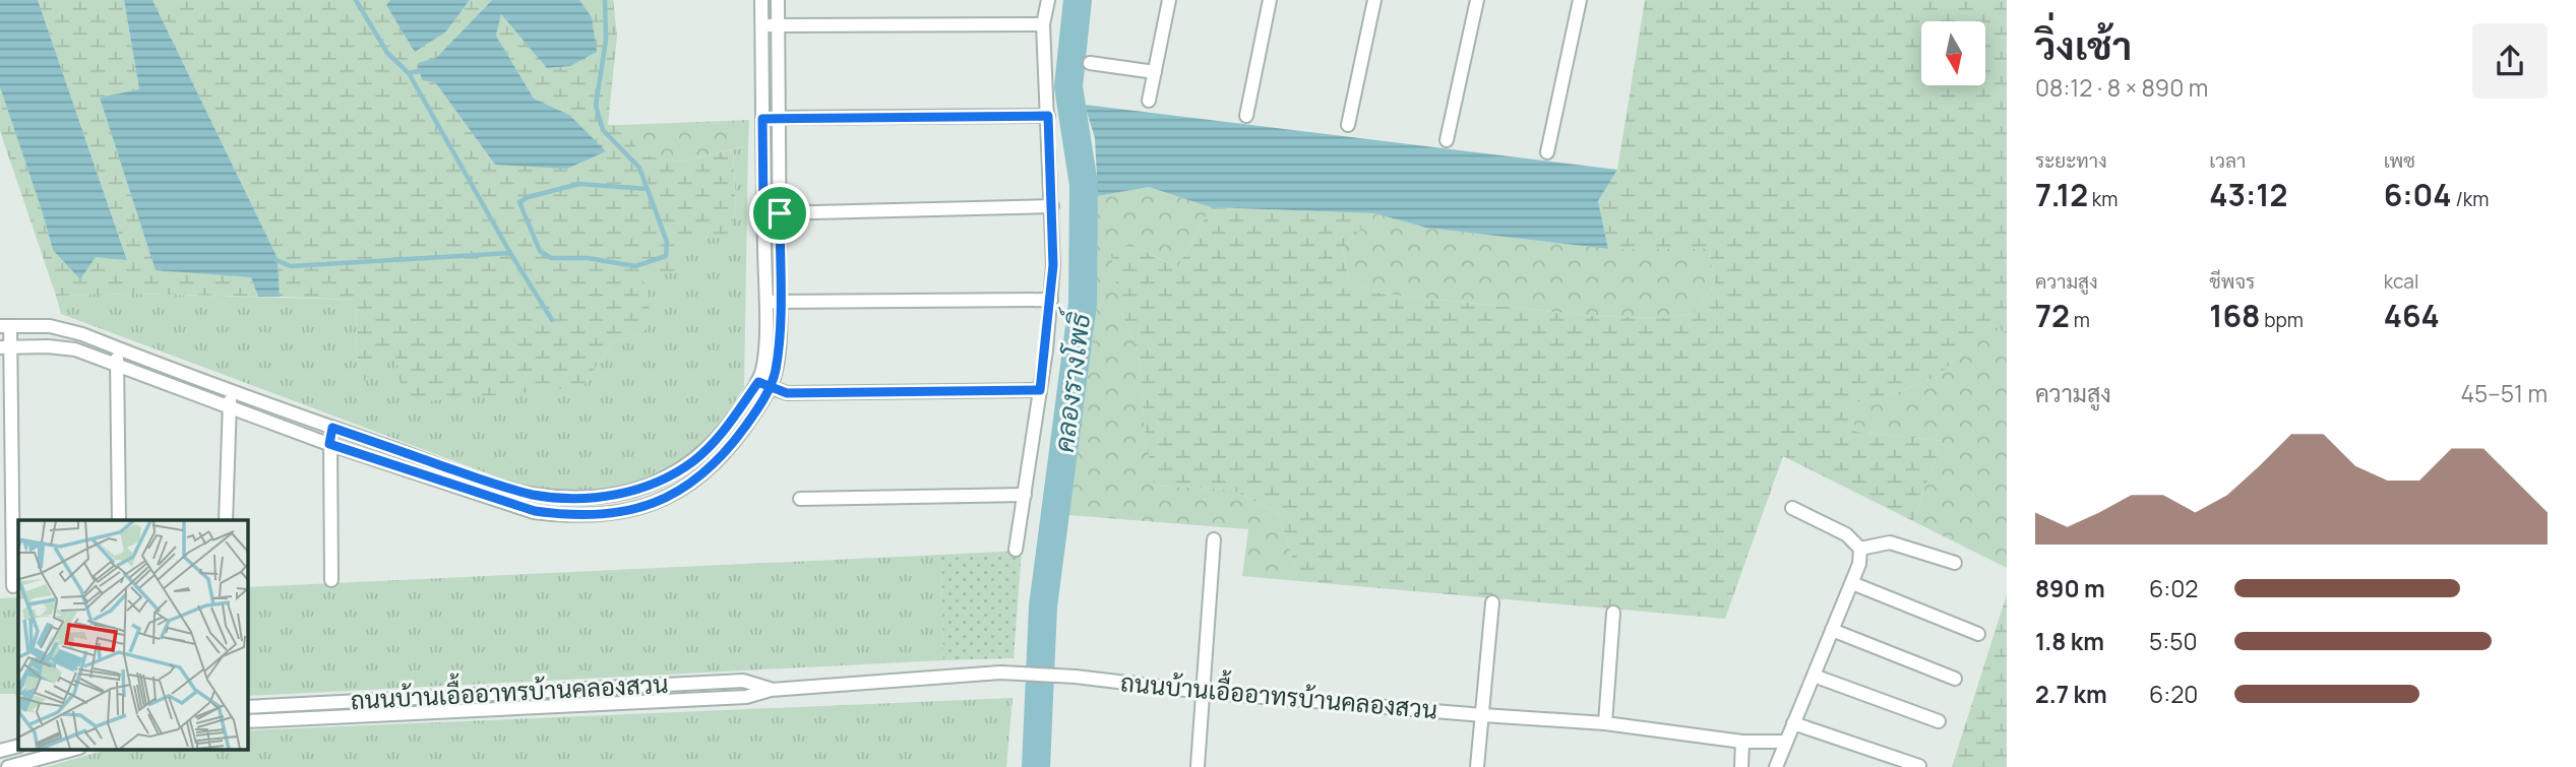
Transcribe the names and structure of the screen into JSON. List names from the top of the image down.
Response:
{
  "streets": {
    "street": ["ถนนบ้านเอื้ออาทรบ้านคลองสวน"]
  },
  "water": ["คลองรางโพธิ์"],
  "north": "bottom",
  "page": {
    "heading": ["วิ่งเช้า", "08:12 · 8 × 890 m"],
    "stats": [
      ["ระยะทาง", "7.12 km"],
      ["เวลา", "43:12"],
      ["เพซ", "6:04 /km"],
      ["ความสูง", "72 m"],
      ["ชีพจร", "168 bpm"],
      ["kcal", "464"]
    ],
    "chart": ["ความสูง", "45–51 m"],
    "list": [
      {
        "name": "890 m",
        "note": "6:02"
      },
      {
        "name": "1.8 km",
        "note": "5:50"
      },
      {
        "name": "2.7 km",
        "note": "6:20"
      }
    ]
  }
}
